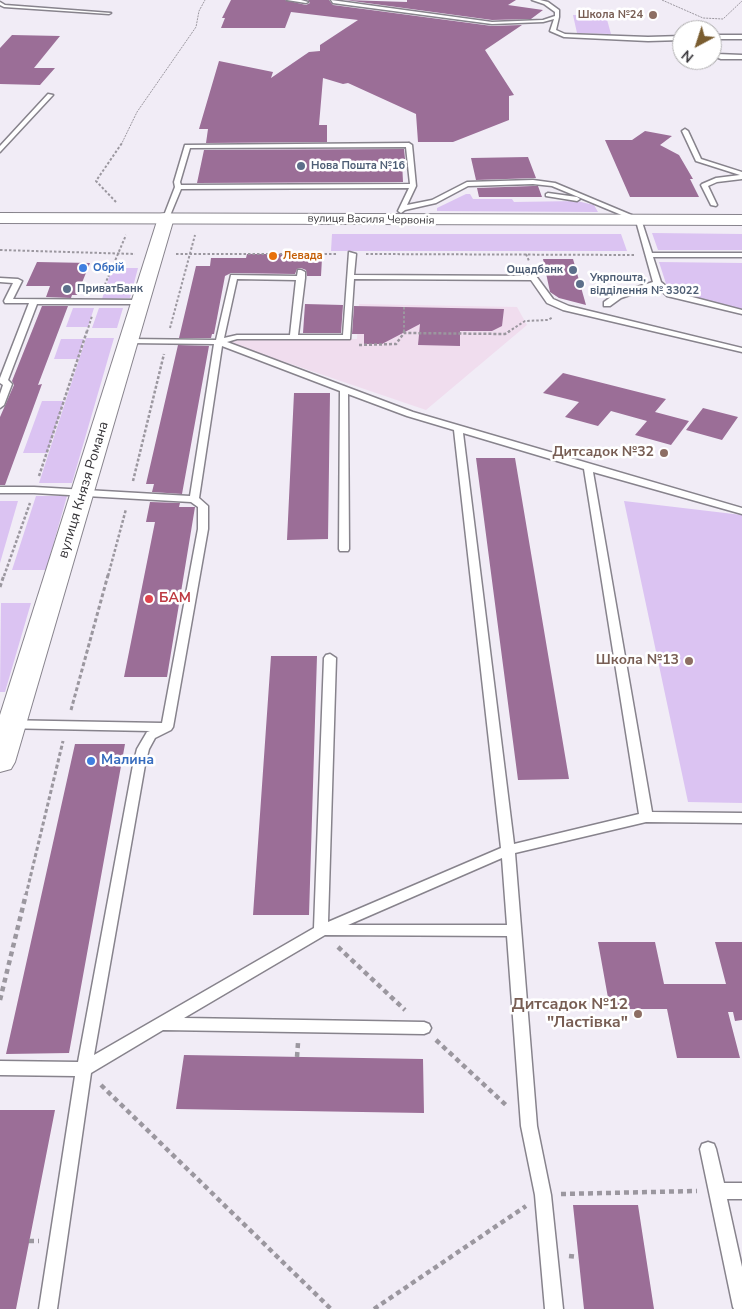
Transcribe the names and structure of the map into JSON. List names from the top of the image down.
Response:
{
  "streets": {
    "street": ["вулиця Василя Червонія", "вулиця Князя Романа"]
  },
  "crossings": [
    ["вулиця Василя Червонія", "вулиця Князя Романа"]
  ],
  "places": [
    "Школа №24",
    "Нова Пошта №16",
    "Левада",
    "Обрій",
    "Ощадбанк",
    "Укрпошта, відділення № 33022",
    "ПриватБанк",
    "Дитсадок №32",
    "БАМ",
    "Школа №13",
    "Малина",
    "Дитсадок №12 \"Ластівка\""
  ],
  "north": "bottom left"
}
